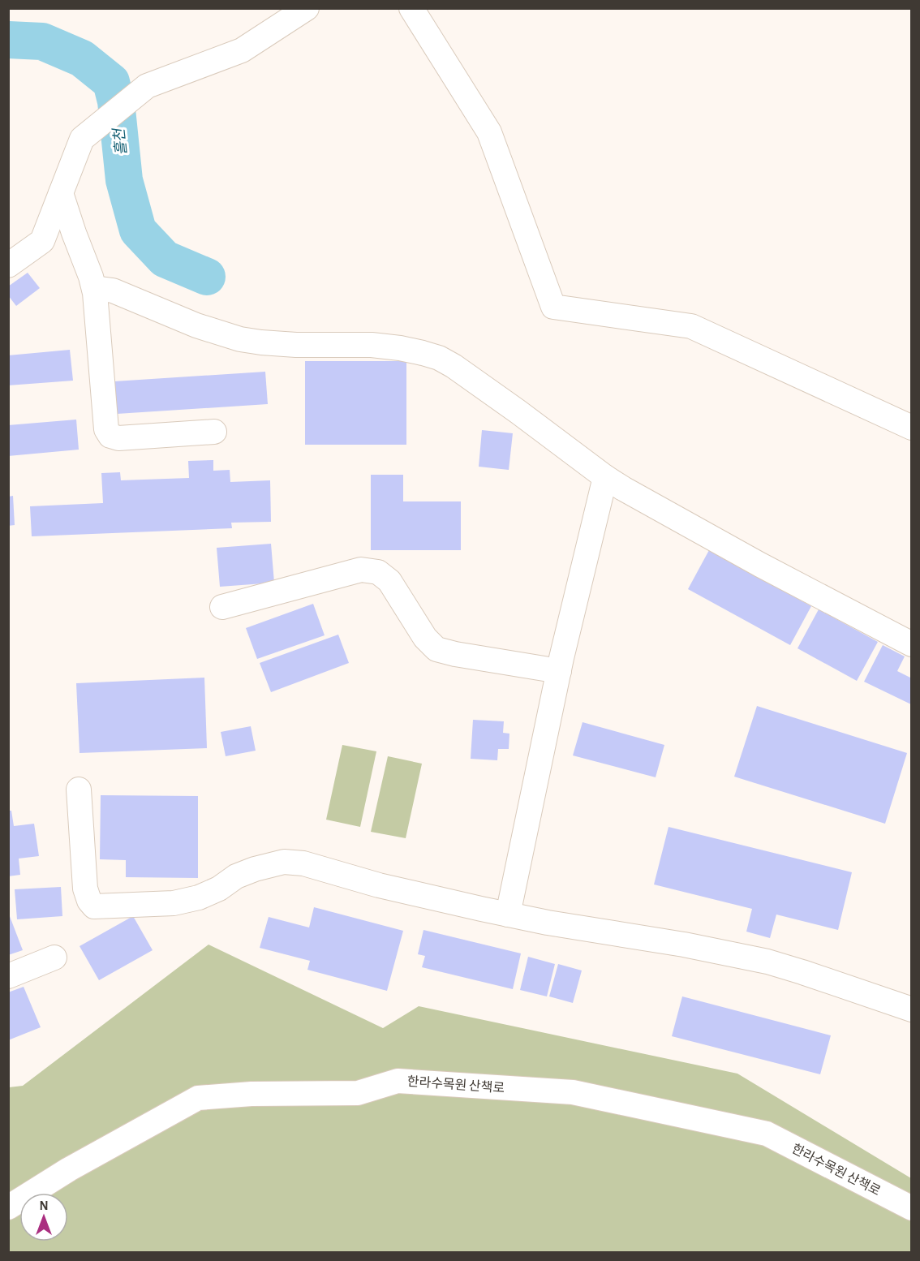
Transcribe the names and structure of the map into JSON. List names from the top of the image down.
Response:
{
  "streets": {
    "street": ["한라수목원 산책로"]
  },
  "water": ["흘천"],
  "north": "top"
}
